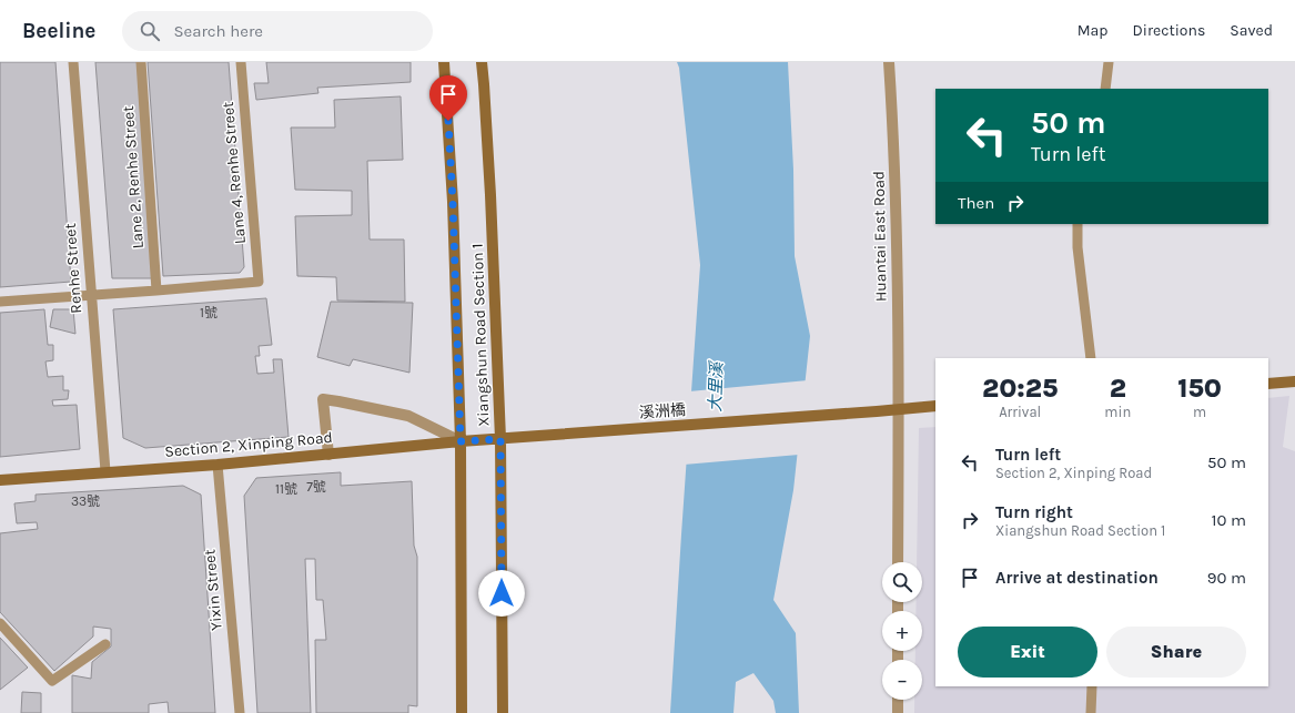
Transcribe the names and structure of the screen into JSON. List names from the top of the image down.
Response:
{
  "streets": {
    "street": [
      "Huantai East Road",
      "Xiangshun Road Section 1",
      "溪洲橋",
      "Section 2, Xinping Road"
    ],
    "lane": [
      "Lane 4, Renhe Street",
      "Lane 2, Renhe Street",
      "Renhe Street",
      "Yixin Street"
    ]
  },
  "crossings": [
    ["Lane 4, Renhe Street", "Lane 2, Renhe Street"],
    ["Huantai East Road", "溪洲橋"],
    ["Renhe Street", "Section 2, Xinping Road"],
    ["Xiangshun Road Section 1", "溪洲橋"],
    ["Xiangshun Road Section 1", "Section 2, Xinping Road"],
    ["溪洲橋", "Section 2, Xinping Road"],
    ["Section 2, Xinping Road", "Yixin Street"]
  ],
  "water": ["大里溪"],
  "house_numbers": [
    "1號",
    "7號",
    "11號",
    "33號"
  ],
  "page": {
    "header": "Beeline",
    "search": "Search here",
    "nav": ["Map", "Directions", "Saved"],
    "turn": ["50 m", "Turn left"],
    "then": "Then",
    "eta": [
      "20:25",
      "Arrival",
      "2",
      "min",
      "150",
      "m"
    ],
    "list": [
      {
        "name": "Turn left",
        "note": "Section 2, Xinping Road",
        "value": "50 m"
      },
      {
        "name": "Turn right",
        "note": "Xiangshun Road Section 1",
        "value": "10 m"
      },
      {
        "name": "Arrive at destination",
        "value": "90 m"
      }
    ],
    "map_buttons": ["+", "−"],
    "buttons": ["Exit", "Share"]
  }
}
